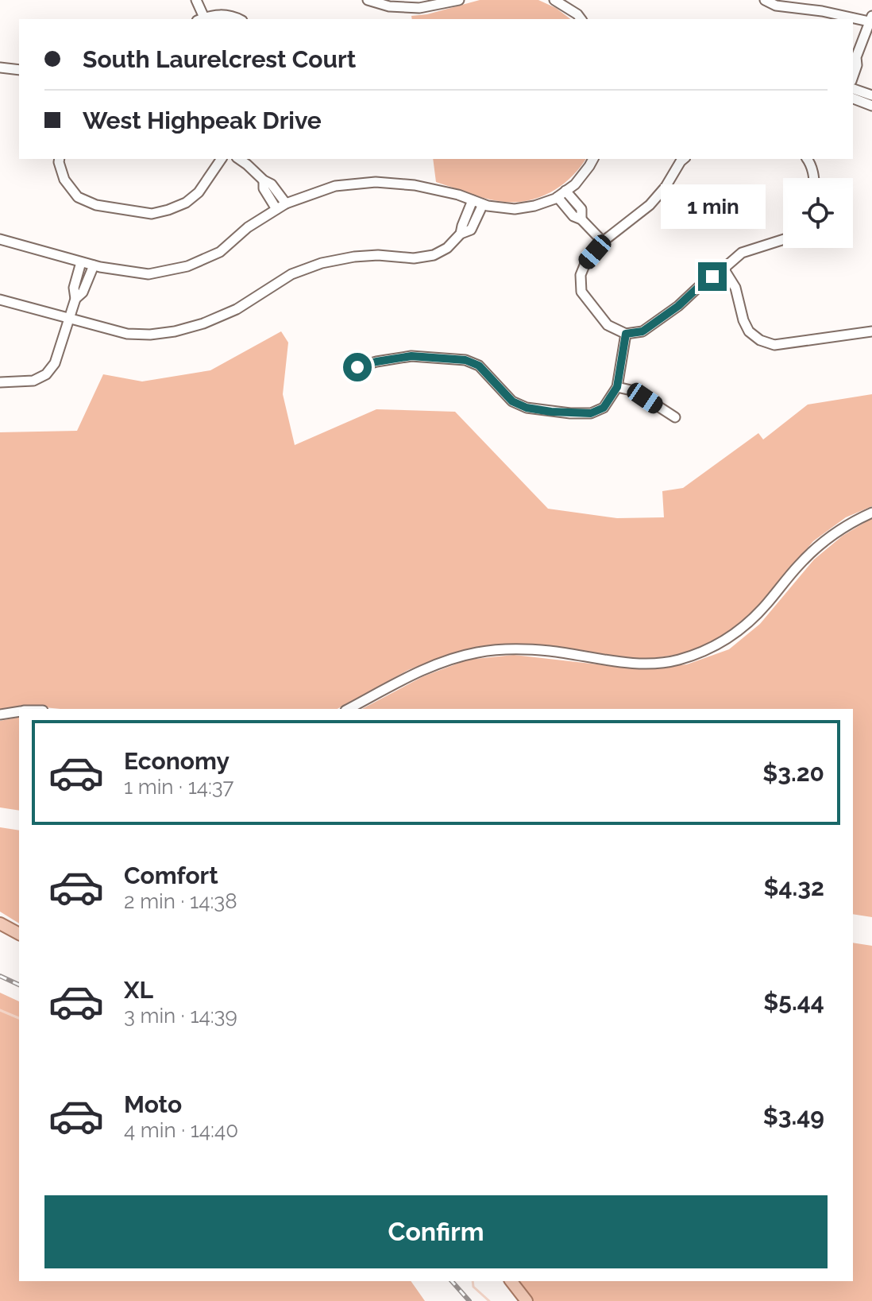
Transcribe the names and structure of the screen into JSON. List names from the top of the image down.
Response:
{
  "page": {
    "banner": ["South Laurelcrest Court", "West Highpeak Drive"],
    "bubble": "1 min",
    "list": [
      {
        "name": "Economy",
        "note": "1 min · 14:37",
        "value": "$3.20"
      },
      {
        "name": "Comfort",
        "note": "2 min · 14:38",
        "value": "$4.32"
      },
      {
        "name": "XL",
        "note": "3 min · 14:39",
        "value": "$5.44"
      },
      {
        "name": "Moto",
        "note": "4 min · 14:40",
        "value": "$3.49"
      }
    ],
    "buttons": "Confirm"
  }
}
